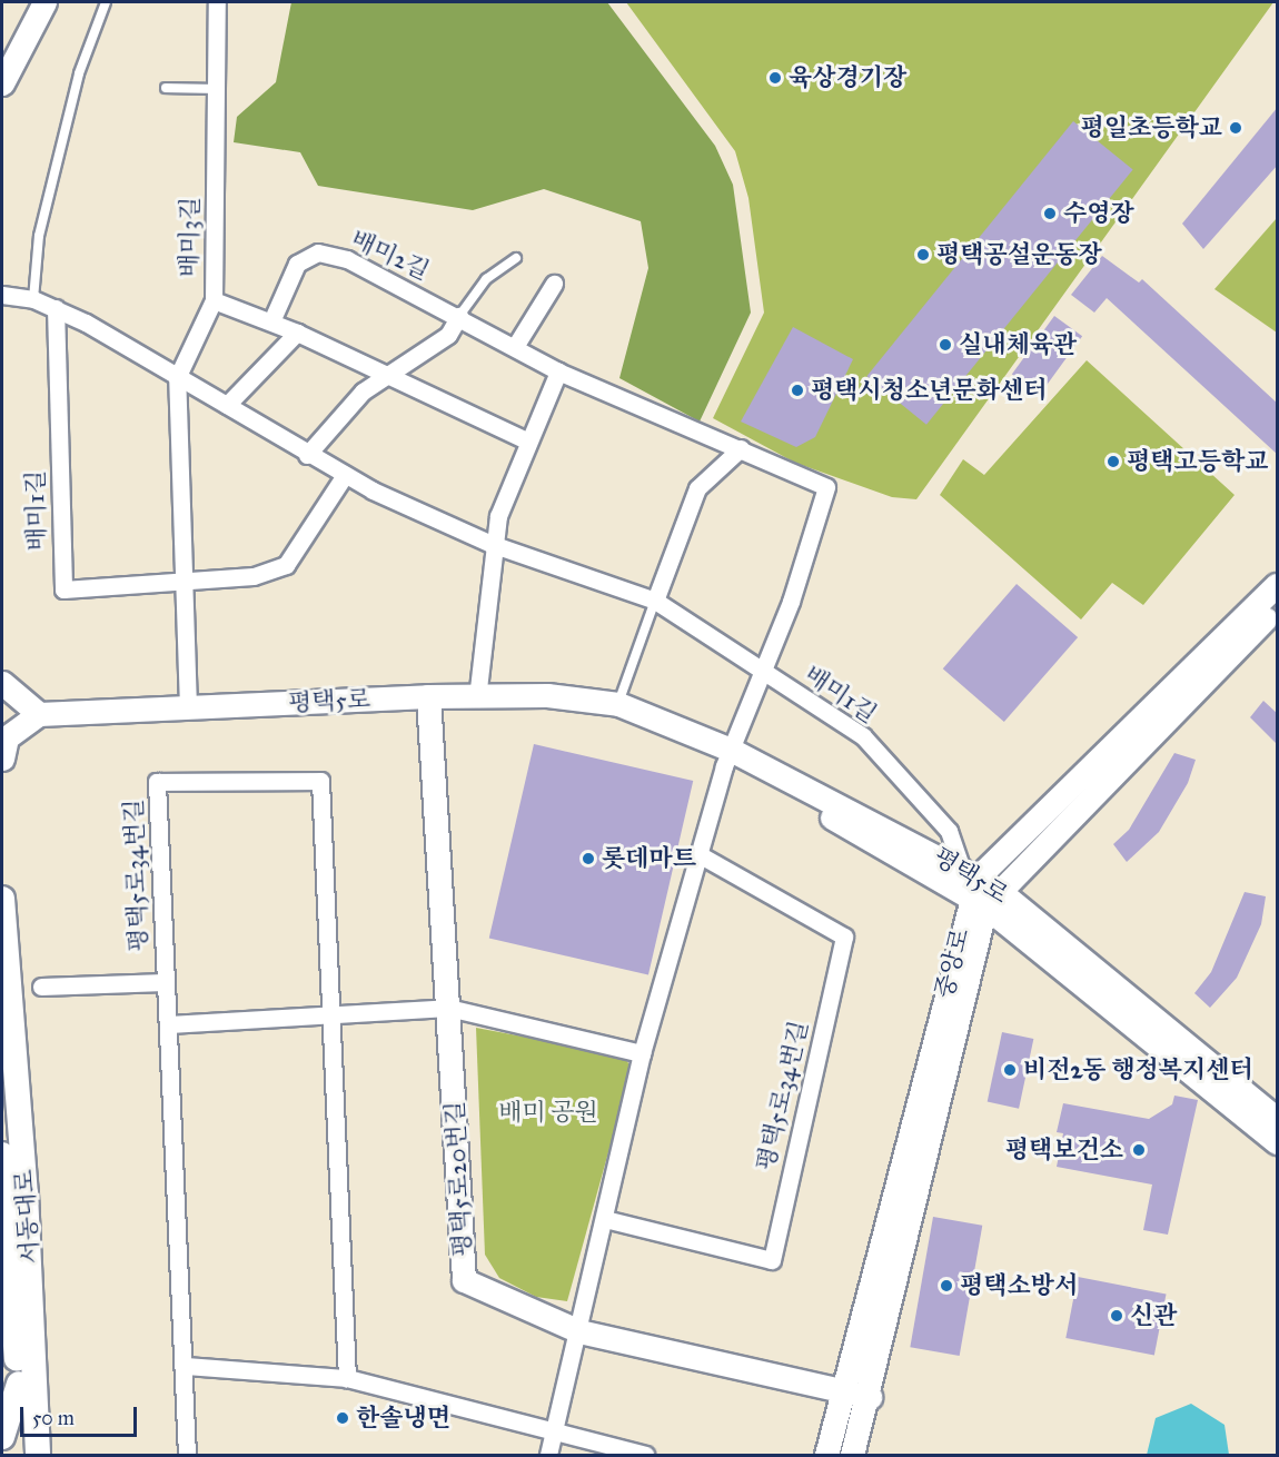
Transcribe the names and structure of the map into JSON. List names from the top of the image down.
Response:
{
  "streets": {
    "main road": ["서동대로"],
    "street": [
      "배미3길",
      "배미2길",
      "배미1길",
      "평택5로",
      "평택5로34번길",
      "중앙로",
      "평택5로20번길"
    ]
  },
  "crossings": [
    ["배미3길", "배미1길"],
    ["배미2길", "배미1길"],
    ["배미1길", "평택5로"],
    ["배미1길", "중앙로"],
    ["평택5로", "중앙로"],
    ["평택5로", "평택5로20번길"],
    ["중앙로", "평택5로20번길"]
  ],
  "parks": ["배미 공원"],
  "places": [
    "육상경기장",
    "평일초등학교",
    "수영장",
    "평택공설운동장",
    "실내체육관",
    "평택시청소년문화센터",
    "평택고등학교",
    "롯데마트",
    "비전2동 행정복지센터",
    "평택보건소",
    "평택소방서",
    "신관",
    "한솔냉면"
  ],
  "scale_bar": "50 m"
}
